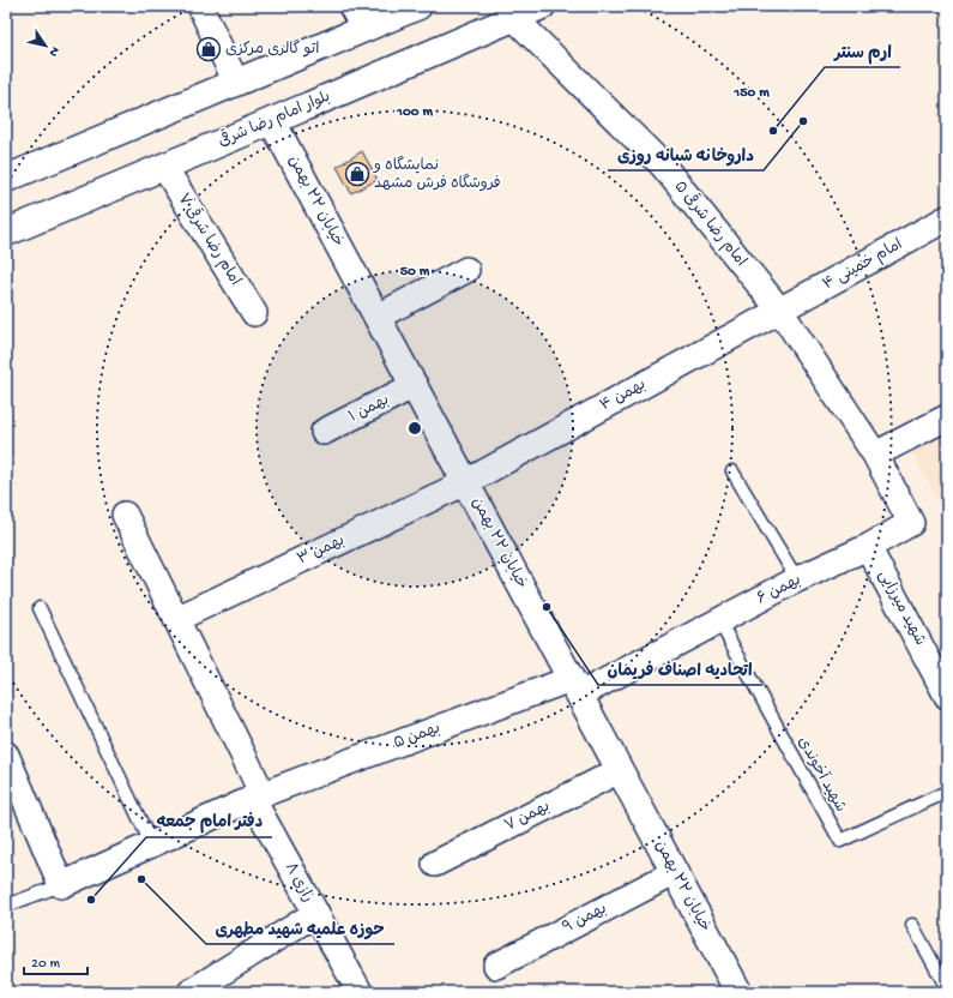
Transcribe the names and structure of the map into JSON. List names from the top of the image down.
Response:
{
  "streets": {
    "main road": ["بلوار امام رضا شرقی", "خیابان ۲۲ بهمن"],
    "street": [
      "امام رضا شرقی ۵",
      "امام رضا شرقی ۷",
      "امام خمینی ۴",
      "بهمن ۴",
      "بهمن ۱",
      "بهمن ۳",
      "بهمن ۶",
      "شهید میرزایی",
      "بهمن ۵",
      "بهمن ۷",
      "رازی ۸",
      "بهمن ۹"
    ],
    "lane": ["شهید آخوندی"]
  },
  "crossings": [
    ["بلوار امام رضا شرقی", "خیابان ۲۲ بهمن"],
    ["بلوار امام رضا شرقی", "امام رضا شرقی ۵"],
    ["بلوار امام رضا شرقی", "امام رضا شرقی ۷"],
    ["خیابان ۲۲ بهمن", "بهمن ۴"],
    ["خیابان ۲۲ بهمن", "بهمن ۱"],
    ["خیابان ۲۲ بهمن", "بهمن ۳"],
    ["خیابان ۲۲ بهمن", "بهمن ۶"],
    ["خیابان ۲۲ بهمن", "بهمن ۵"],
    ["خیابان ۲۲ بهمن", "بهمن ۷"],
    ["خیابان ۲۲ بهمن", "بهمن ۹"],
    ["امام رضا شرقی ۵", "امام خمینی ۴"],
    ["امام رضا شرقی ۵", "بهمن ۴"],
    ["امام رضا شرقی ۵", "بهمن ۶"],
    ["امام خمینی ۴", "بهمن ۴"],
    ["بهمن ۴", "بهمن ۳"],
    ["بهمن ۳", "رازی ۸"],
    ["بهمن ۶", "شهید میرزایی"],
    ["بهمن ۶", "بهمن ۵"],
    ["بهمن ۶", "شهید آخوندی"],
    ["بهمن ۵", "رازی ۸"]
  ],
  "places": {
    "shop": ["اتو گالری مرکزی", "نمایشگاه و فروشگاه فرش مشهد"],
    "other": [
      "داروخانه شبانه روزی",
      "ارم سنتر",
      "اتحادیه اصناف فریمان",
      "حوزه علمیه شهید مطهری",
      "دفتر امام جمعه"
    ]
  },
  "scale_bar": "20 m",
  "north": "bottom right",
  "rings": ["150 m", "100 m", "50 m"]
}
